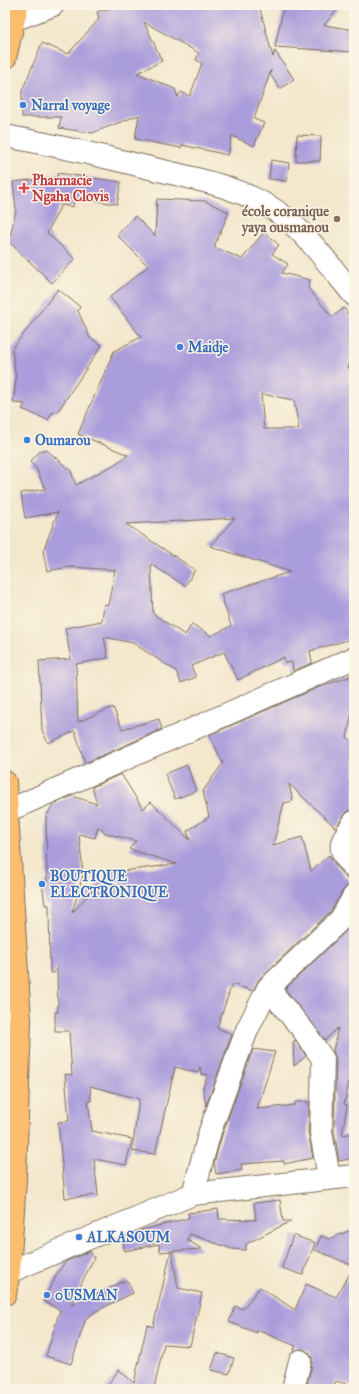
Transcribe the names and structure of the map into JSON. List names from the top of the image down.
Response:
{
  "places": {
    "other": [
      "Narral voyage",
      "école coranique yaya ousmanou",
      "Maidje",
      "Oumarou",
      "BOUTIQUE ELECTRONIQUE",
      "ALKASOUM",
      "0USMAN"
    ],
    "health": ["Pharmacie Ngaha Clovis"]
  }
}
